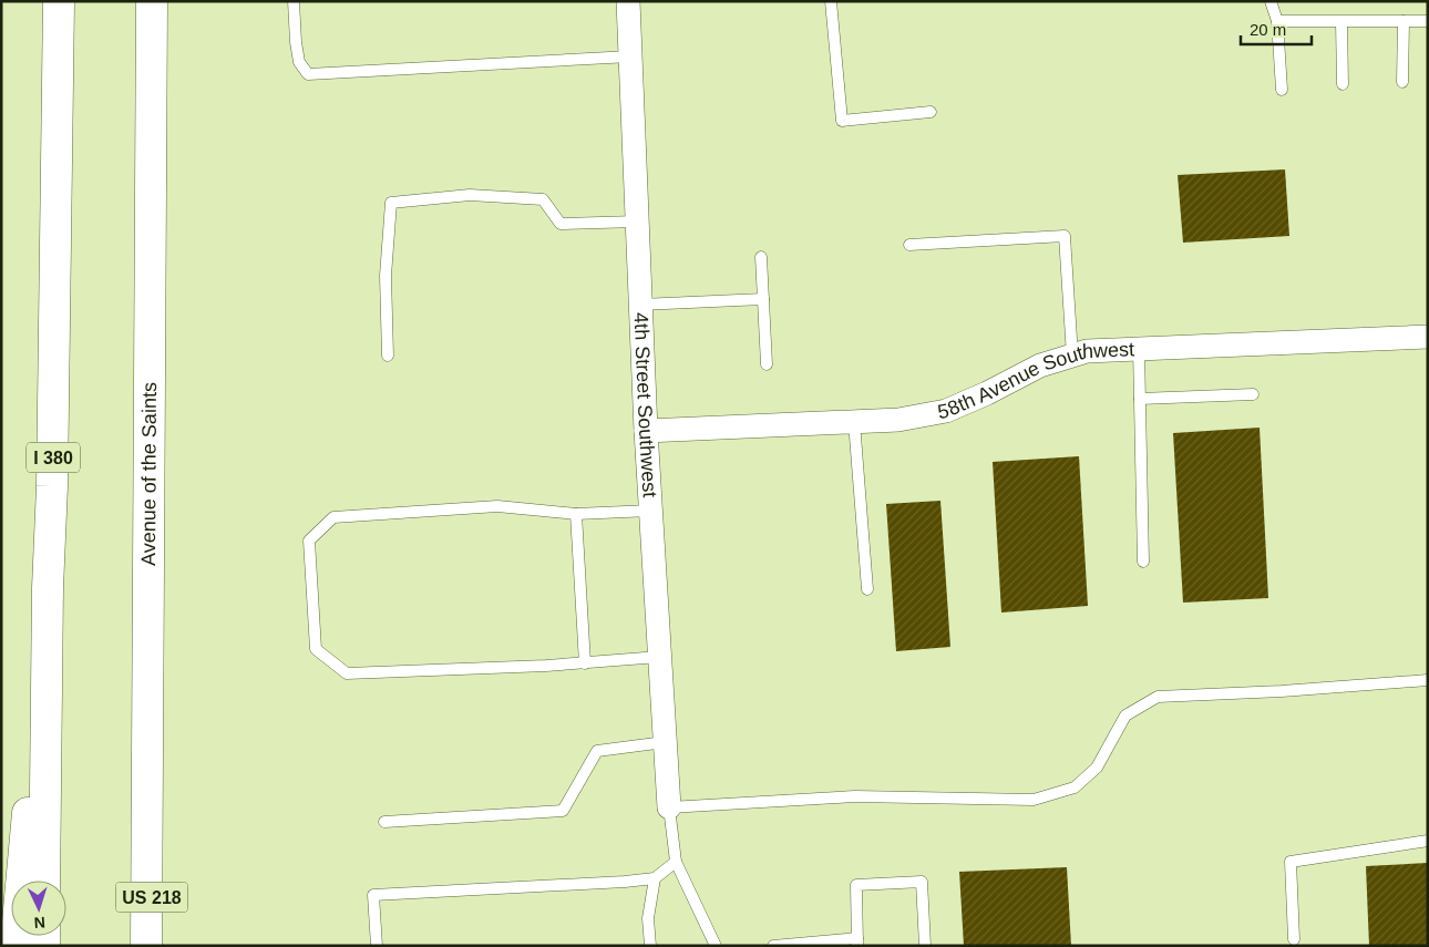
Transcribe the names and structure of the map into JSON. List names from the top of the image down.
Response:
{
  "streets": {
    "highway": ["I 380", "Avenue of the Saints", "US 218"],
    "street": ["58th Avenue Southwest", "4th Street Southwest"]
  },
  "crossings": [
    ["58th Avenue Southwest", "4th Street Southwest"],
    ["Avenue of the Saints", "US 218"]
  ],
  "scale_bar": "20 m",
  "north": "bottom"
}
